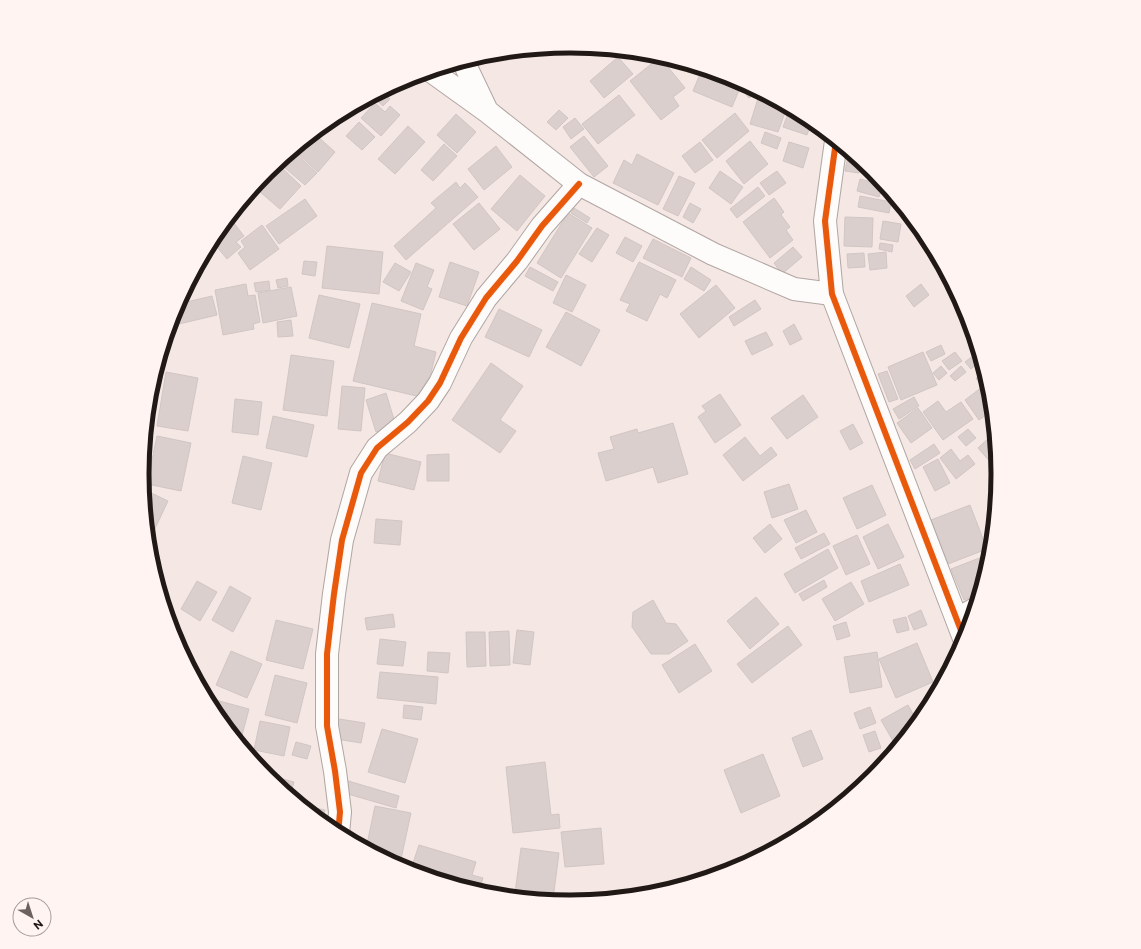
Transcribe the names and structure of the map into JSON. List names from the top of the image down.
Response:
{
  "north": "bottom right"
}
